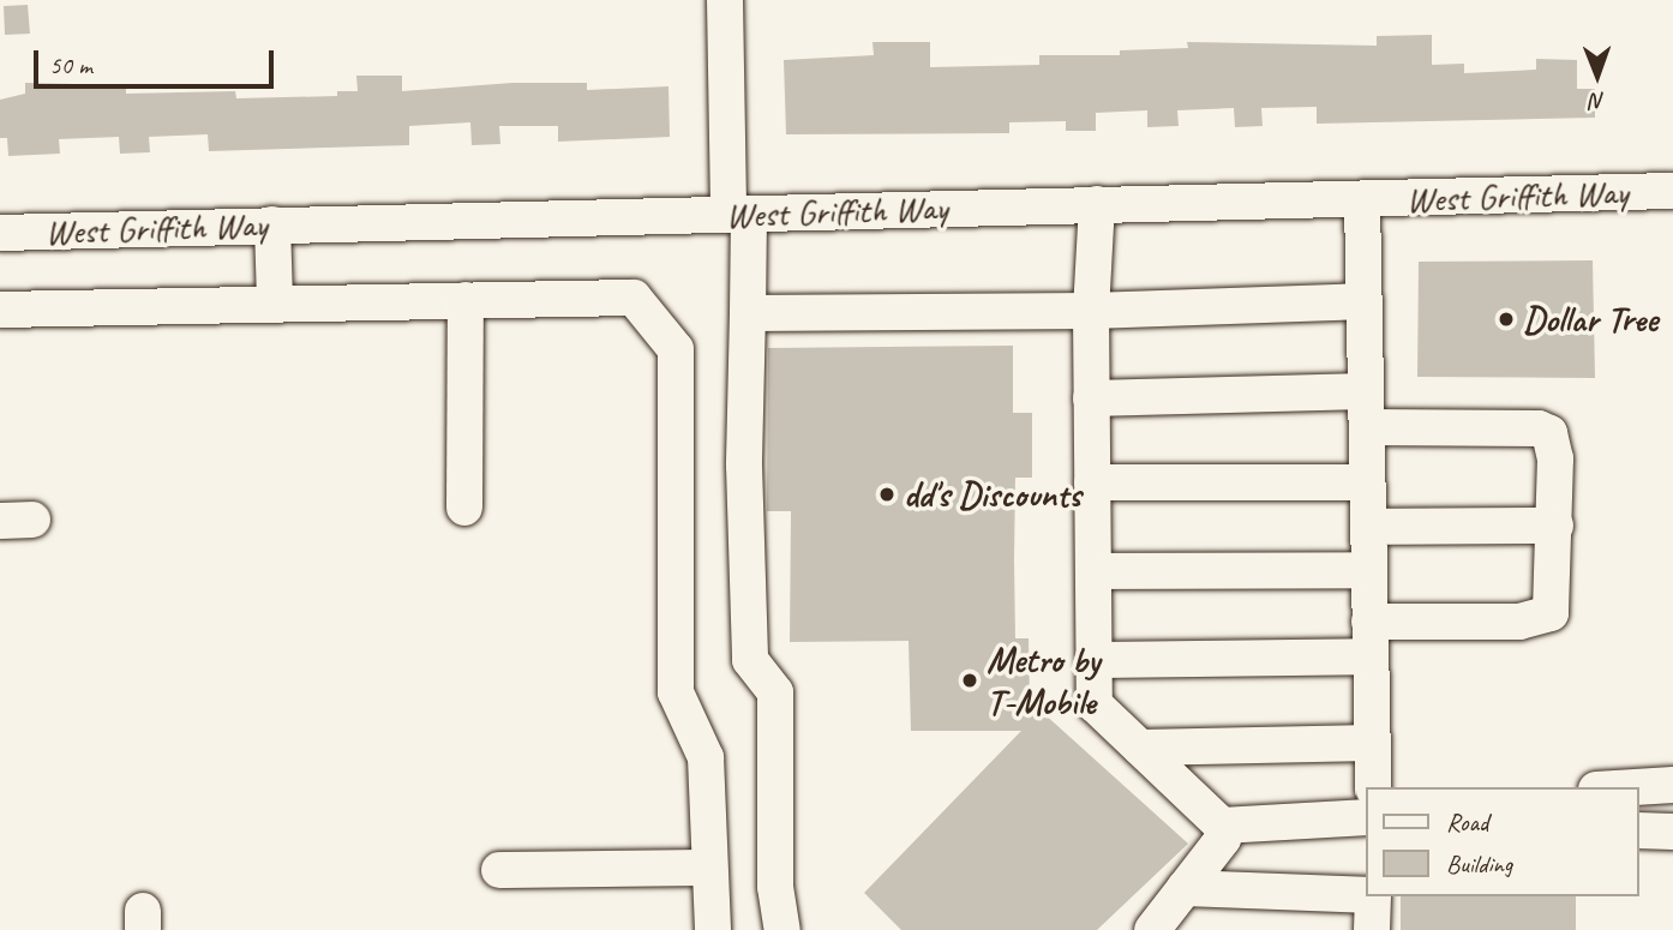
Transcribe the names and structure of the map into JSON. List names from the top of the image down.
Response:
{
  "streets": {
    "street": ["West Griffith Way"]
  },
  "places": ["Dollar Tree", "dd's Discounts", "Metro by T-Mobile"],
  "legend": ["Road", "Building"],
  "scale_bar": "50 m",
  "north": "bottom"
}
